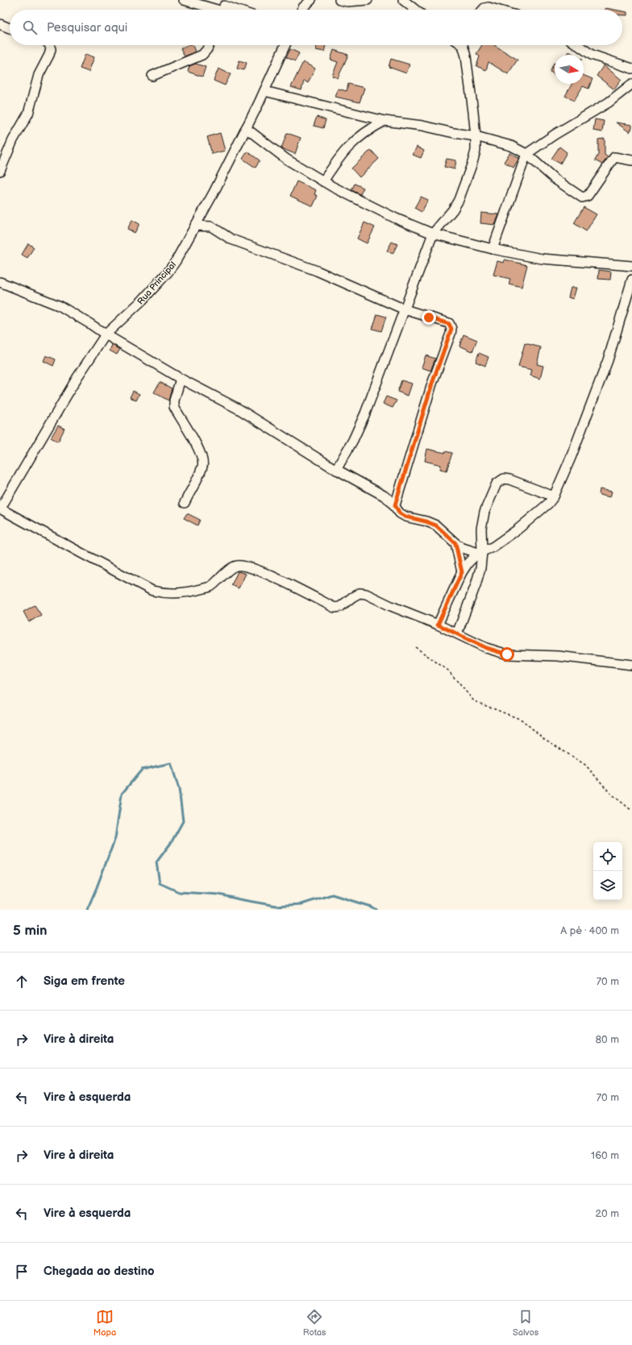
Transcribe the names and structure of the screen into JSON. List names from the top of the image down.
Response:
{
  "streets": {
    "street": ["Rua Principal"]
  },
  "north": "right",
  "page": {
    "search": "Pesquisar aqui",
    "heading": ["5 min", "A pé · 400 m"],
    "list": [
      ["Siga em frente", "70 m"],
      ["Vire à direita", "80 m"],
      ["Vire à esquerda", "70 m"],
      ["Vire à direita", "160 m"],
      ["Vire à esquerda", "20 m"],
      "Chegada ao destino"
    ],
    "nav": ["Mapa", "Rotas", "Salvos"]
  }
}
